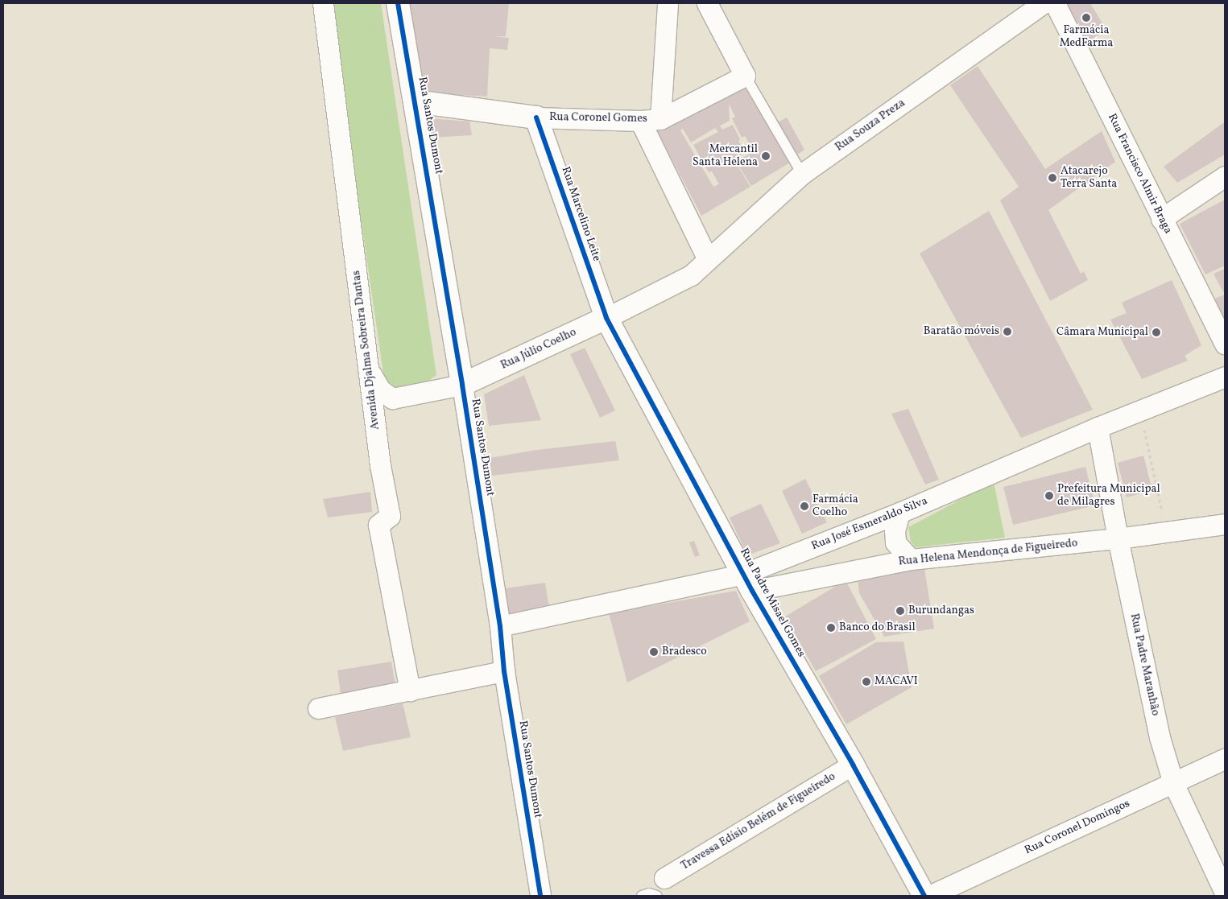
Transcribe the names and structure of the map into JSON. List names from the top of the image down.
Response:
{
  "streets": {
    "street": [
      "Rua Coronel Gomes",
      "Rua Santos Dumont",
      "Rua Souza Preza",
      "Rua Francisco Almir Braga",
      "Rua Marcelino Leite",
      "Rua Júlio Coelho",
      "Avenida Djalma Sobreira Dantas",
      "Rua José Esmeraldo Silva",
      "Rua Helena Mendonça de Figueiredo",
      "Rua Padre Misael Gomes",
      "Rua Padre Maranhão",
      "Travessa Edísio Belém de Figueiredo",
      "Rua Coronel Domingos"
    ]
  },
  "crossings": [
    ["Rua Coronel Gomes", "Rua Marcelino Leite"],
    ["Rua Santos Dumont", "Rua Júlio Coelho"],
    ["Rua Santos Dumont", "Rua José Esmeraldo Silva"],
    ["Rua Souza Preza", "Rua Júlio Coelho"],
    ["Rua Marcelino Leite", "Rua Júlio Coelho"],
    ["Rua Marcelino Leite", "Rua Padre Misael Gomes"],
    ["Rua Júlio Coelho", "Avenida Djalma Sobreira Dantas"],
    ["Rua Júlio Coelho", "Rua Padre Misael Gomes"],
    ["Rua José Esmeraldo Silva", "Rua Helena Mendonça de Figueiredo"],
    ["Rua José Esmeraldo Silva", "Rua Padre Misael Gomes"],
    ["Rua José Esmeraldo Silva", "Rua Padre Maranhão"],
    ["Rua Helena Mendonça de Figueiredo", "Rua Padre Misael Gomes"],
    ["Rua Helena Mendonça de Figueiredo", "Rua Padre Maranhão"],
    ["Rua Padre Misael Gomes", "Travessa Edísio Belém de Figueiredo"],
    ["Rua Padre Maranhão", "Rua Coronel Domingos"]
  ],
  "places": [
    "Farmácia MedFarma",
    "Mercantil Santa Helena",
    "Atacarejo Terra Santa",
    "Baratão móveis",
    "Câmara Municipal",
    "Prefeitura Municipal de Milagres",
    "Farmácia Coelho",
    "Burundangas",
    "Banco do Brasil",
    "Bradesco",
    "MACAVI"
  ]
}
